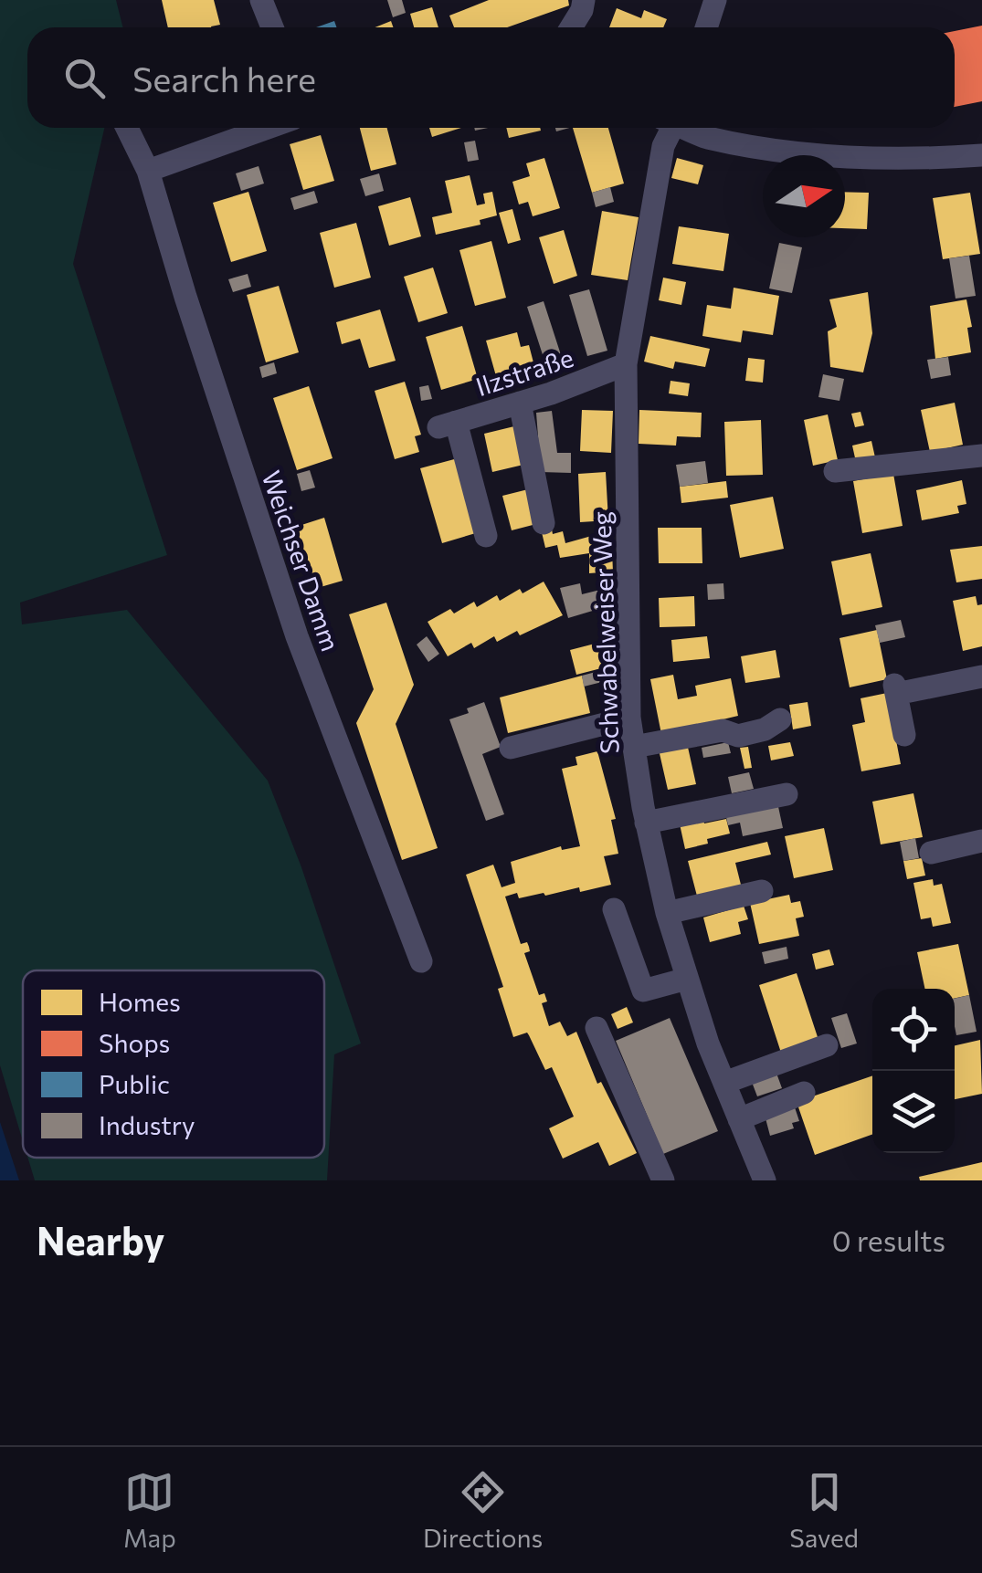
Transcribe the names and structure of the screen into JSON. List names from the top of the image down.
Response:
{
  "streets": {
    "street": ["Ilzstraße", "Weichser Damm", "Schwabelweiser Weg"]
  },
  "crossings": [
    ["Ilzstraße", "Schwabelweiser Weg"]
  ],
  "legend": [
    "Homes",
    "Shops",
    "Public",
    "Industry"
  ],
  "north": "right",
  "page": {
    "search": "Search here",
    "heading": ["Nearby", "0 results"],
    "nav": ["Map", "Directions", "Saved"]
  }
}
